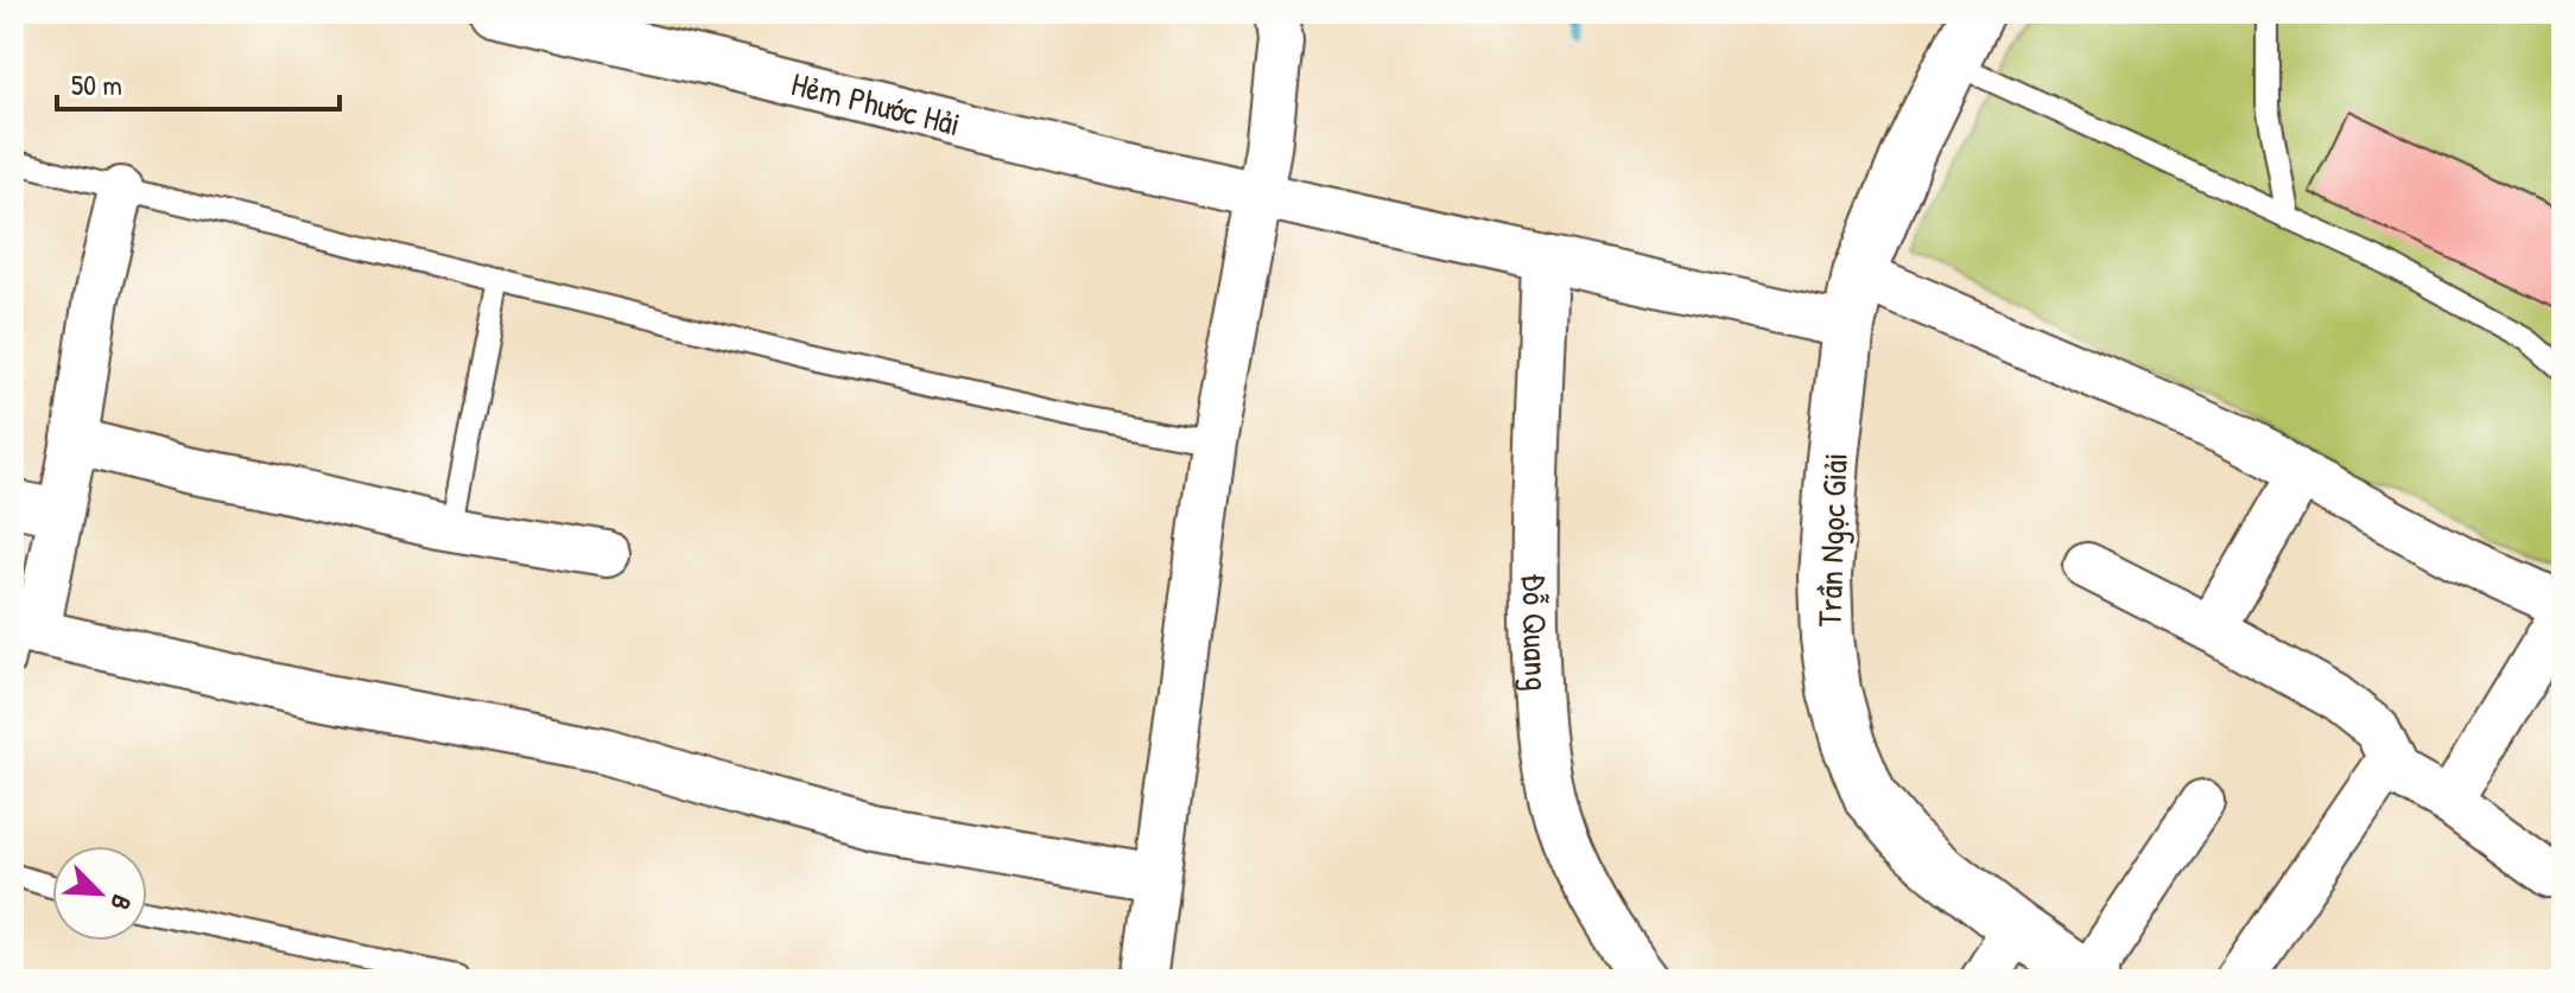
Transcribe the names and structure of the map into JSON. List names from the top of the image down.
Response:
{
  "streets": {
    "street": ["Hẻm Phước Hải", "Trần Ngọc Giải", "Đỗ Quang"]
  },
  "crossings": [
    ["Hẻm Phước Hải", "Trần Ngọc Giải"],
    ["Hẻm Phước Hải", "Đỗ Quang"]
  ],
  "scale_bar": "50 m",
  "north": "bottom right"
}
